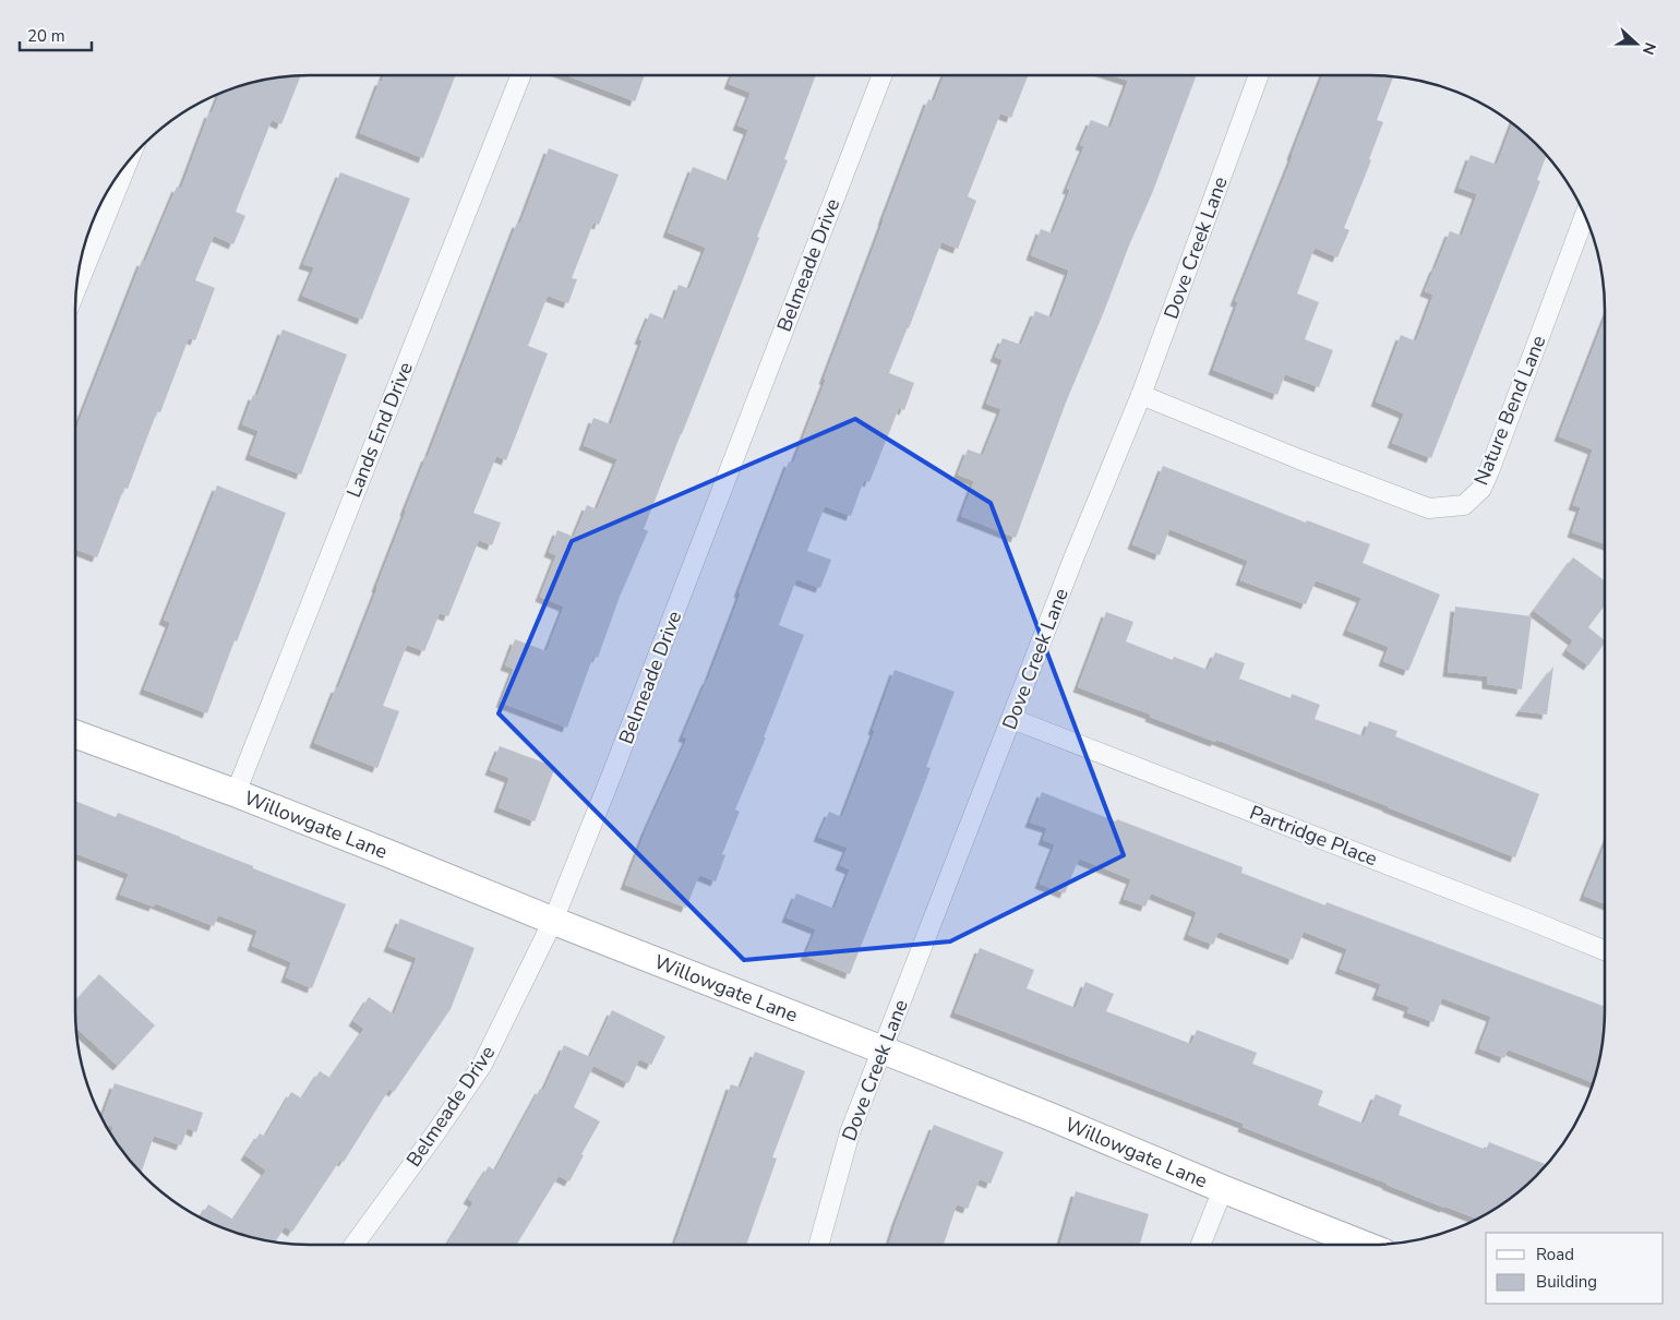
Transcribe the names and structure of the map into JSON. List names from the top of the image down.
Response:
{
  "streets": {
    "street": [
      "Dove Creek Lane",
      "Belmeade Drive",
      "Nature Bend Lane",
      "Lands End Drive",
      "Willowgate Lane",
      "Partridge Place"
    ]
  },
  "crossings": [
    ["Dove Creek Lane", "Nature Bend Lane"],
    ["Dove Creek Lane", "Willowgate Lane"],
    ["Dove Creek Lane", "Partridge Place"],
    ["Belmeade Drive", "Willowgate Lane"],
    ["Lands End Drive", "Willowgate Lane"]
  ],
  "legend": ["Road", "Building"],
  "scale_bar": "20 m",
  "north": "right"
}
